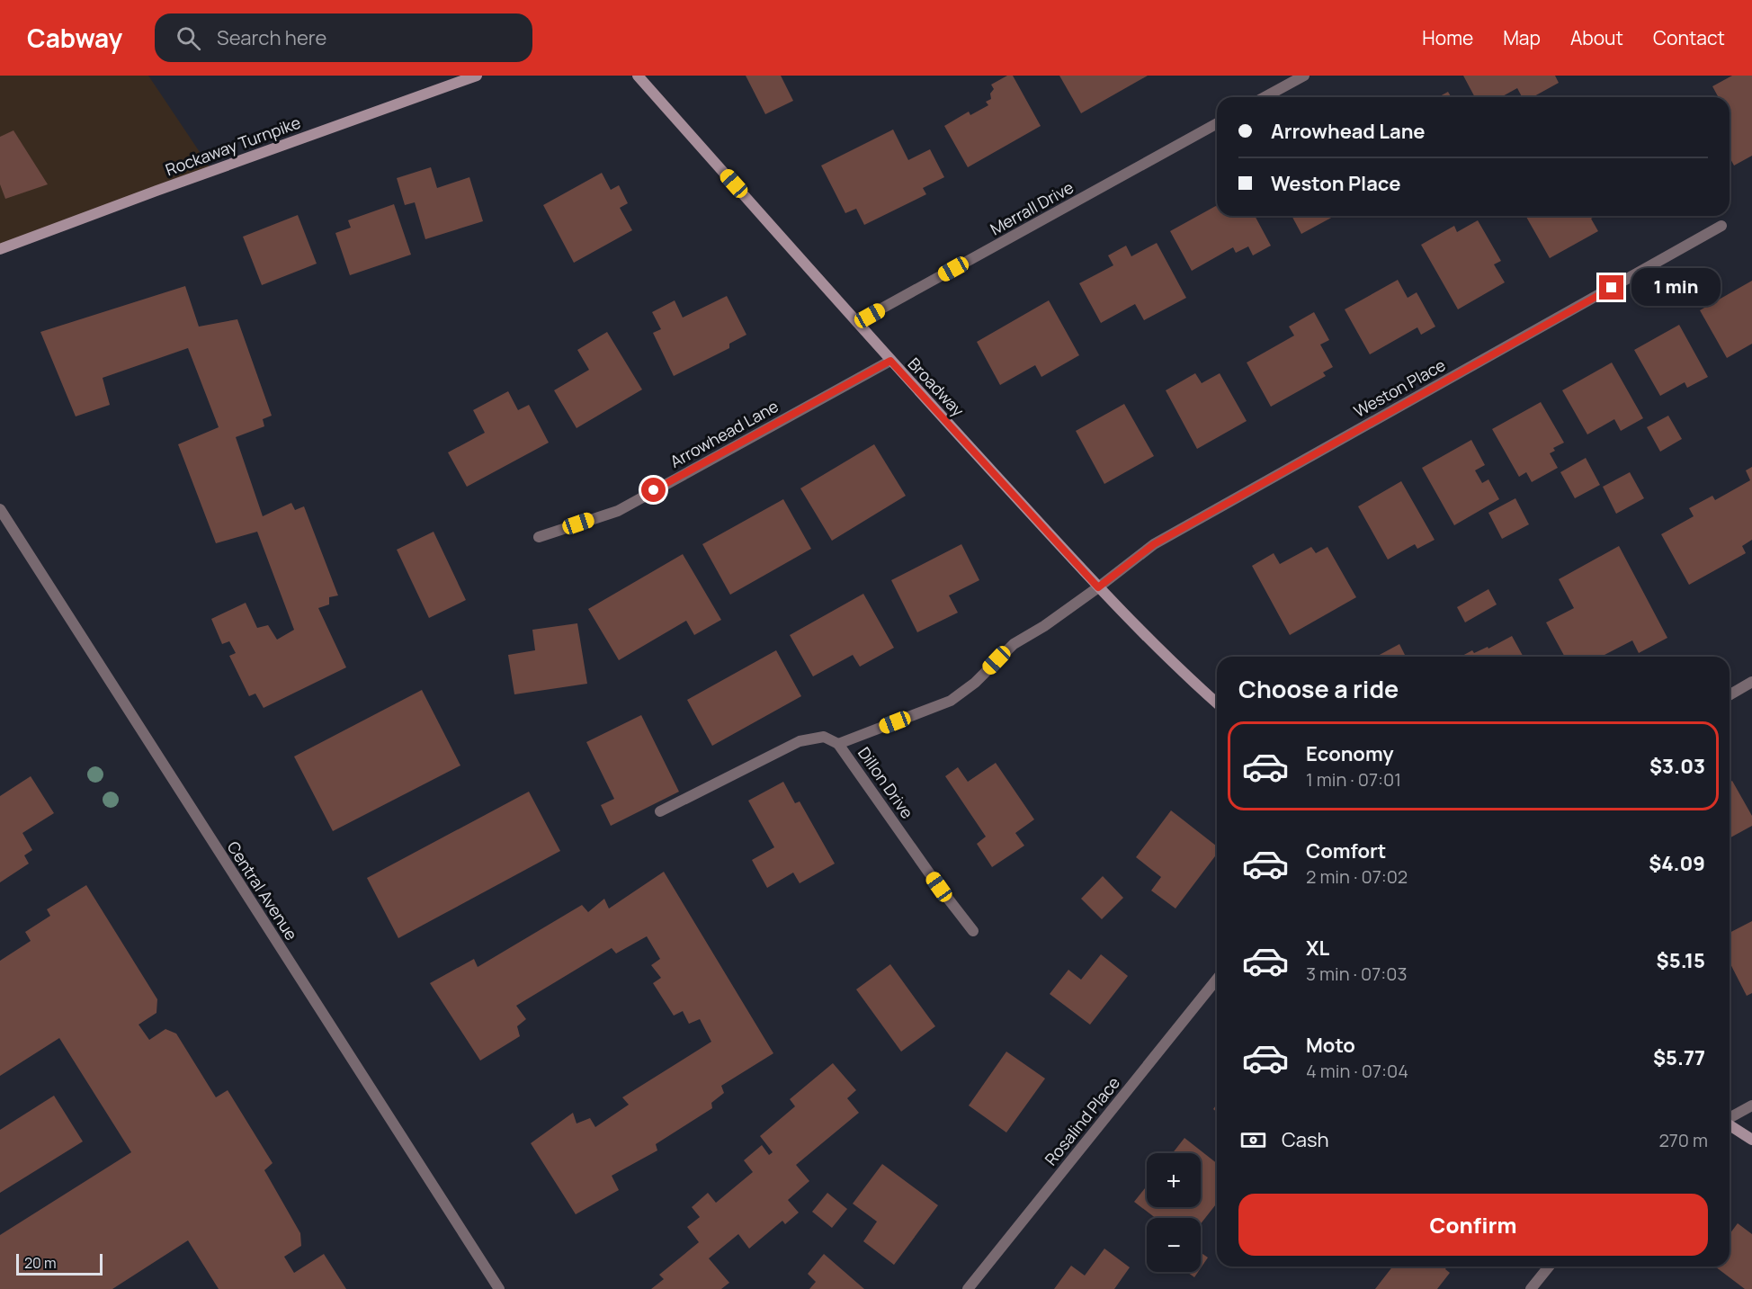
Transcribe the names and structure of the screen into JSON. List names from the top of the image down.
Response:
{
  "streets": {
    "main road": ["Rockaway Turnpike", "Broadway"],
    "street": [
      "Merrall Drive",
      "Weston Place",
      "Arrowhead Lane",
      "Dillon Drive",
      "Central Avenue",
      "Rosalind Place"
    ]
  },
  "crossings": [
    ["Merrall Drive", "Broadway"],
    ["Broadway", "Weston Place"],
    ["Broadway", "Arrowhead Lane"],
    ["Broadway", "Dillon Drive"],
    ["Weston Place", "Dillon Drive"]
  ],
  "scale_bar": "20 m",
  "page": {
    "header": "Cabway",
    "search": "Search here",
    "nav": [
      "Home",
      "Map",
      "About",
      "Contact"
    ],
    "banner": ["Arrowhead Lane", "Weston Place"],
    "bubble": "1 min",
    "heading": "Choose a ride",
    "list": [
      {
        "name": "Economy",
        "note": "1 min · 07:01",
        "value": "$3.03"
      },
      {
        "name": "Comfort",
        "note": "2 min · 07:02",
        "value": "$4.09"
      },
      {
        "name": "XL",
        "note": "3 min · 07:03",
        "value": "$5.15"
      },
      {
        "name": "Moto",
        "note": "4 min · 07:04",
        "value": "$5.77"
      }
    ],
    "pay": ["Cash", "270 m"],
    "map_buttons": ["+", "−"],
    "buttons": "Confirm",
    "scale": "20 m"
  }
}
